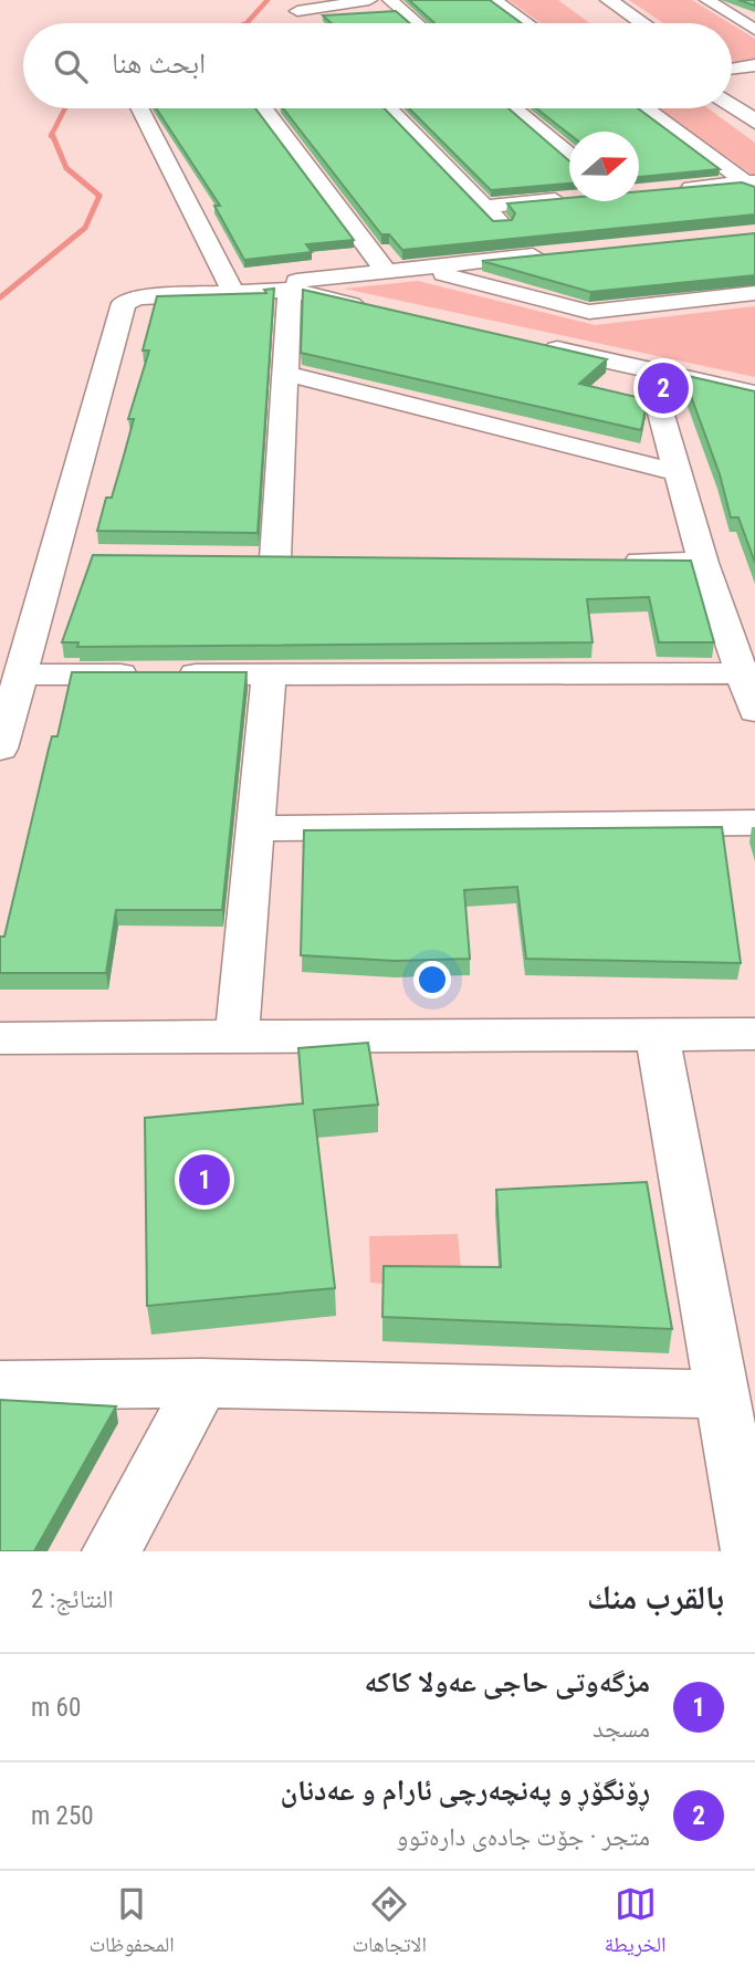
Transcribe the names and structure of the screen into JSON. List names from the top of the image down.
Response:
{
  "north": "right",
  "page": {
    "search": "ابحث هنا",
    "pins": ["2", "1"],
    "heading": ["بالقرب منك", "النتائج: 2"],
    "list": [
      {
        "mark": "1",
        "name": "مزگەوتی حاجی عەولا کاکە",
        "note": "مسجد",
        "value": "60 m"
      },
      {
        "mark": "2",
        "name": "ڕۆنگۆڕ و پەنچەرچی ئارام و عەدنان",
        "note": "متجر · جۆت جادەی دارەتوو",
        "value": "250 m"
      }
    ],
    "nav": ["الخريطة", "الاتجاهات", "المحفوظات"]
  }
}
